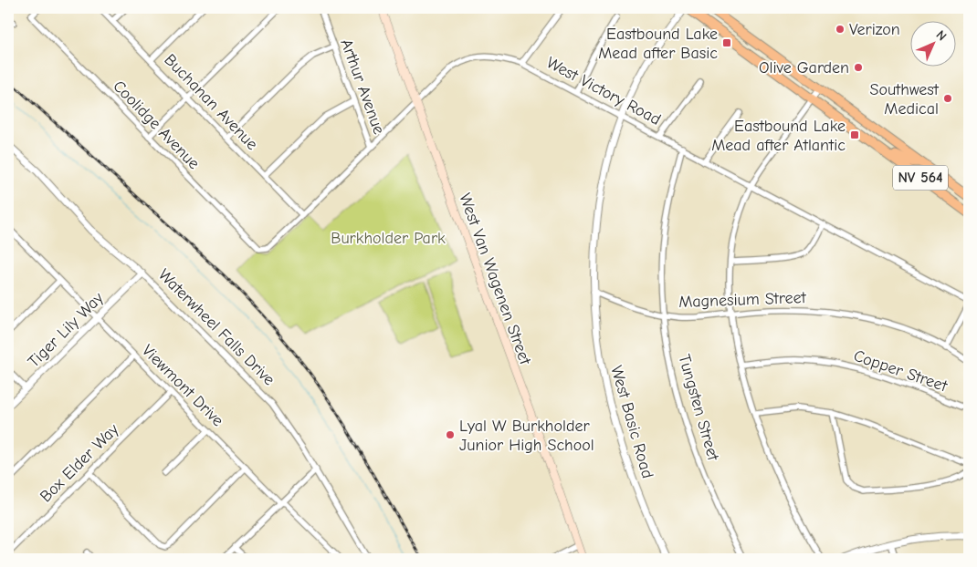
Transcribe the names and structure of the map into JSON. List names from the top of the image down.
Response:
{
  "streets": {
    "main road": ["NV 564", "West Van Wagenen Street"],
    "street": [
      "Arthur Avenue",
      "West Victory Road",
      "Buchanan Avenue",
      "Coolidge Avenue",
      "Magnesium Street",
      "Waterwheel Falls Drive",
      "Tiger Lily Way",
      "Copper Street",
      "Viewmont Drive",
      "Tungsten Street",
      "West Basic Road",
      "Box Elder Way"
    ]
  },
  "crossings": [
    ["Arthur Avenue", "West Victory Road"],
    ["West Victory Road", "Buchanan Avenue"],
    ["West Victory Road", "Coolidge Avenue"],
    ["West Victory Road", "West Van Wagenen Street"],
    ["West Victory Road", "Tungsten Street"],
    ["West Victory Road", "West Basic Road"],
    ["NV 564", "West Basic Road"],
    ["Magnesium Street", "Tungsten Street"],
    ["Magnesium Street", "West Basic Road"],
    ["Waterwheel Falls Drive", "Tiger Lily Way"],
    ["Tiger Lily Way", "Viewmont Drive"],
    ["Viewmont Drive", "Box Elder Way"]
  ],
  "parks": ["Burkholder Park"],
  "places": {
    "other": [
      "Verizon",
      "Olive Garden",
      "Southwest Medical",
      "Lyal W Burkholder Junior High School"
    ],
    "transit": ["Eastbound Lake Mead after Basic", "Eastbound Lake Mead after Atlantic"]
  },
  "north": "top right"
}
